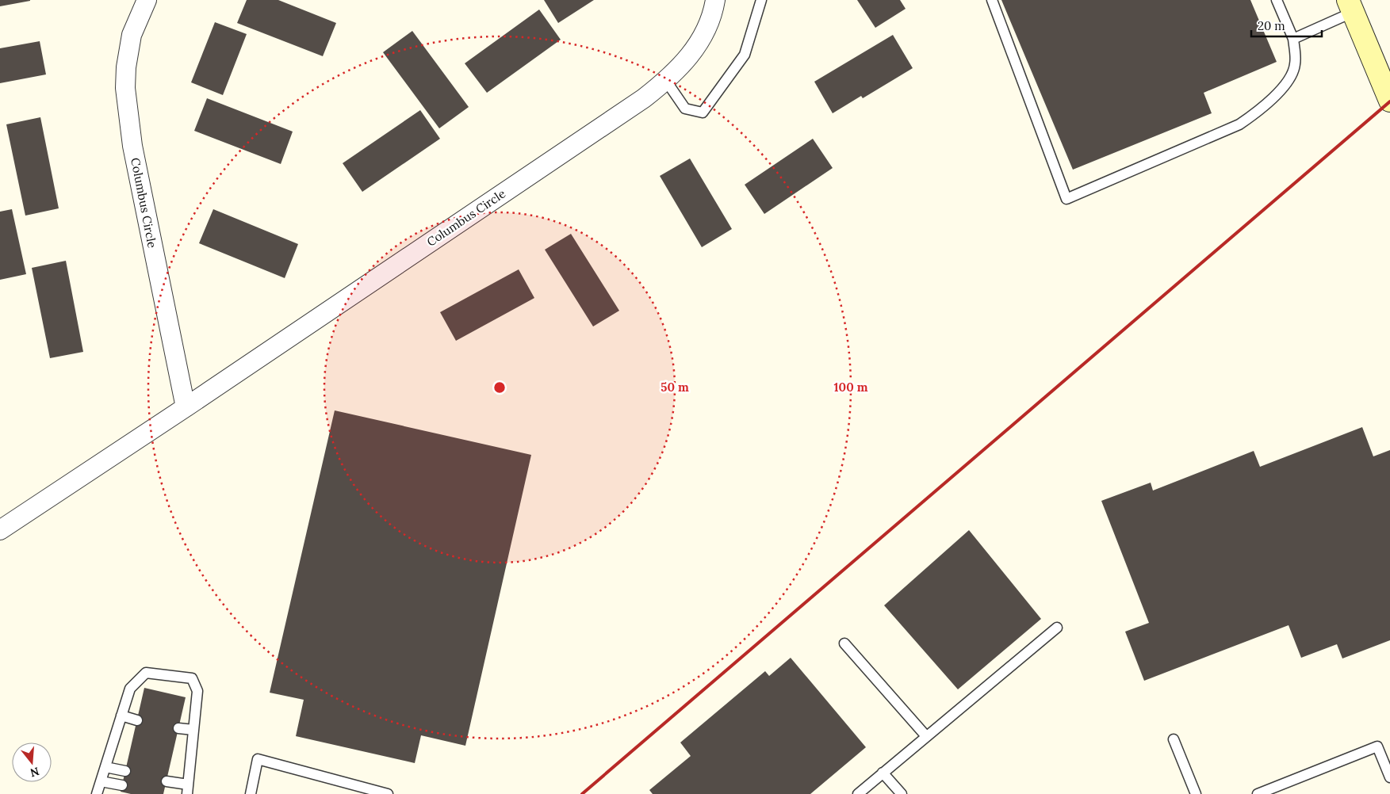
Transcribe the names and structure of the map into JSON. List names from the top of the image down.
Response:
{
  "streets": {
    "street": ["Columbus Circle"]
  },
  "scale_bar": "20 m",
  "north": "bottom",
  "rings": ["50 m", "100 m"]
}
